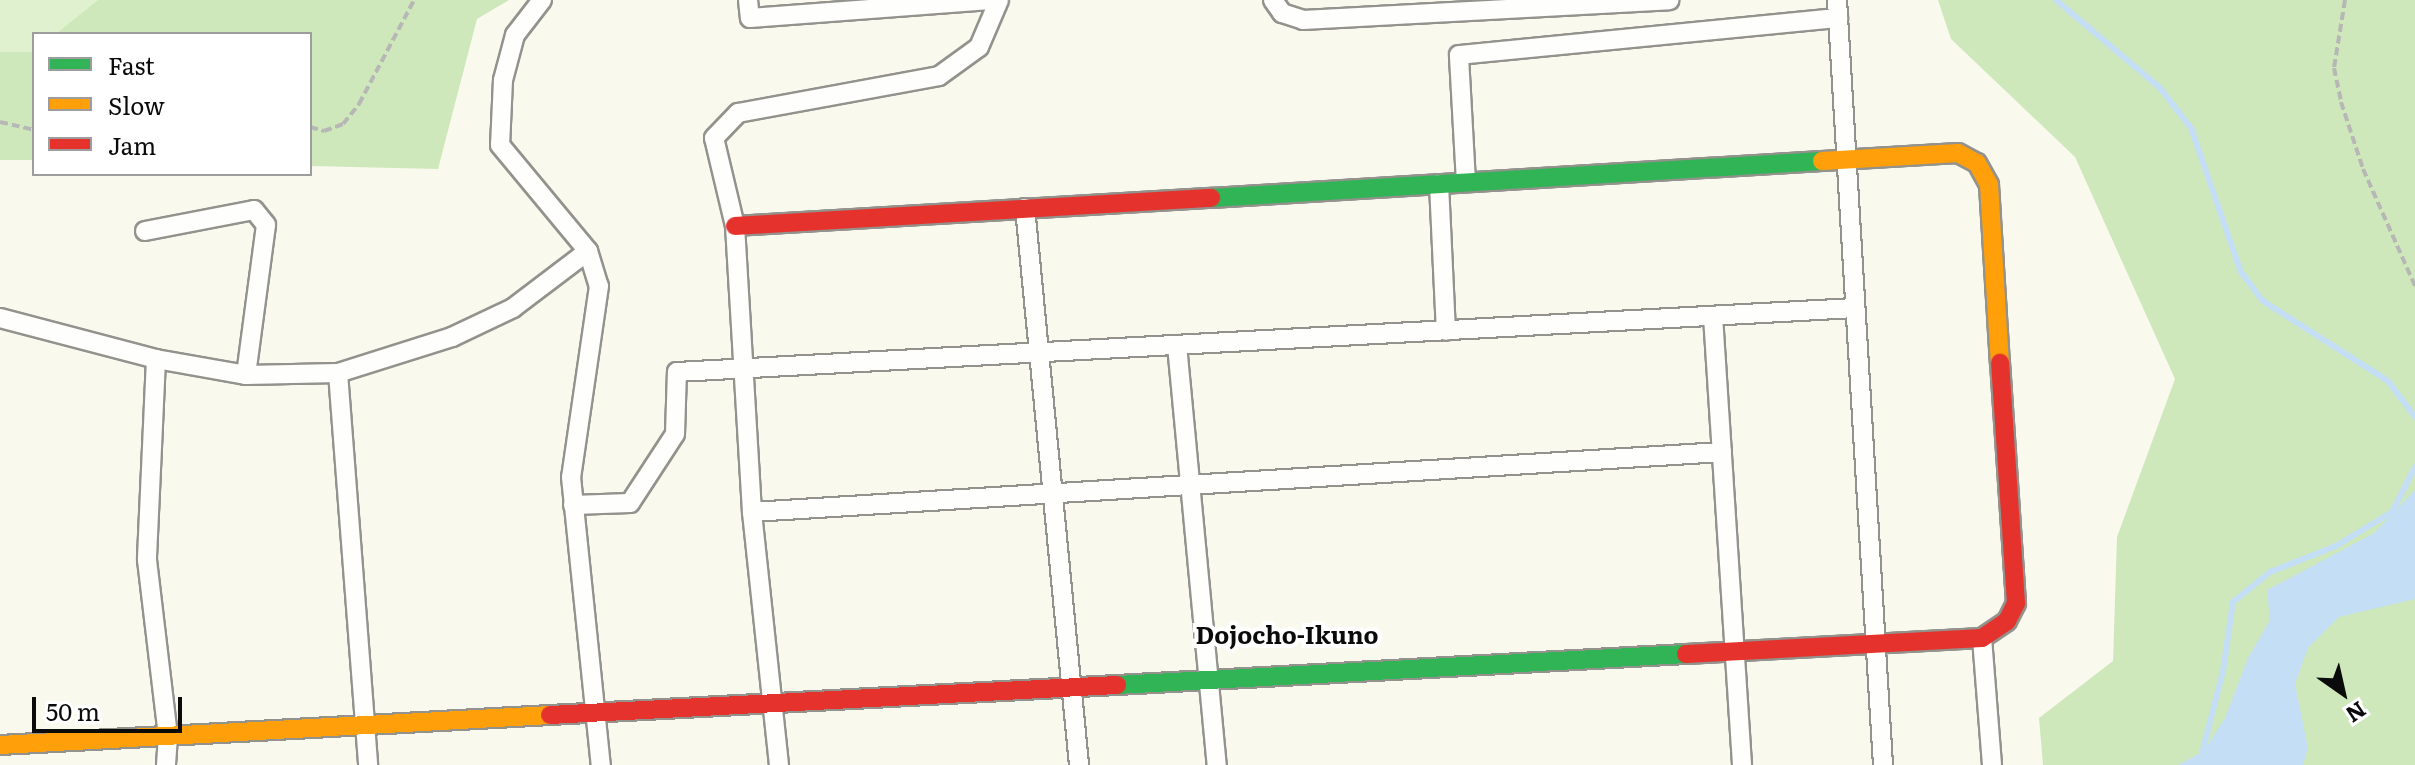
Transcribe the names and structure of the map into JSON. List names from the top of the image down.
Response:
{
  "districts": ["Dojocho-Ikuno"],
  "legend": ["Fast", "Slow", "Jam"],
  "scale_bar": "50 m",
  "north": "bottom right"
}
